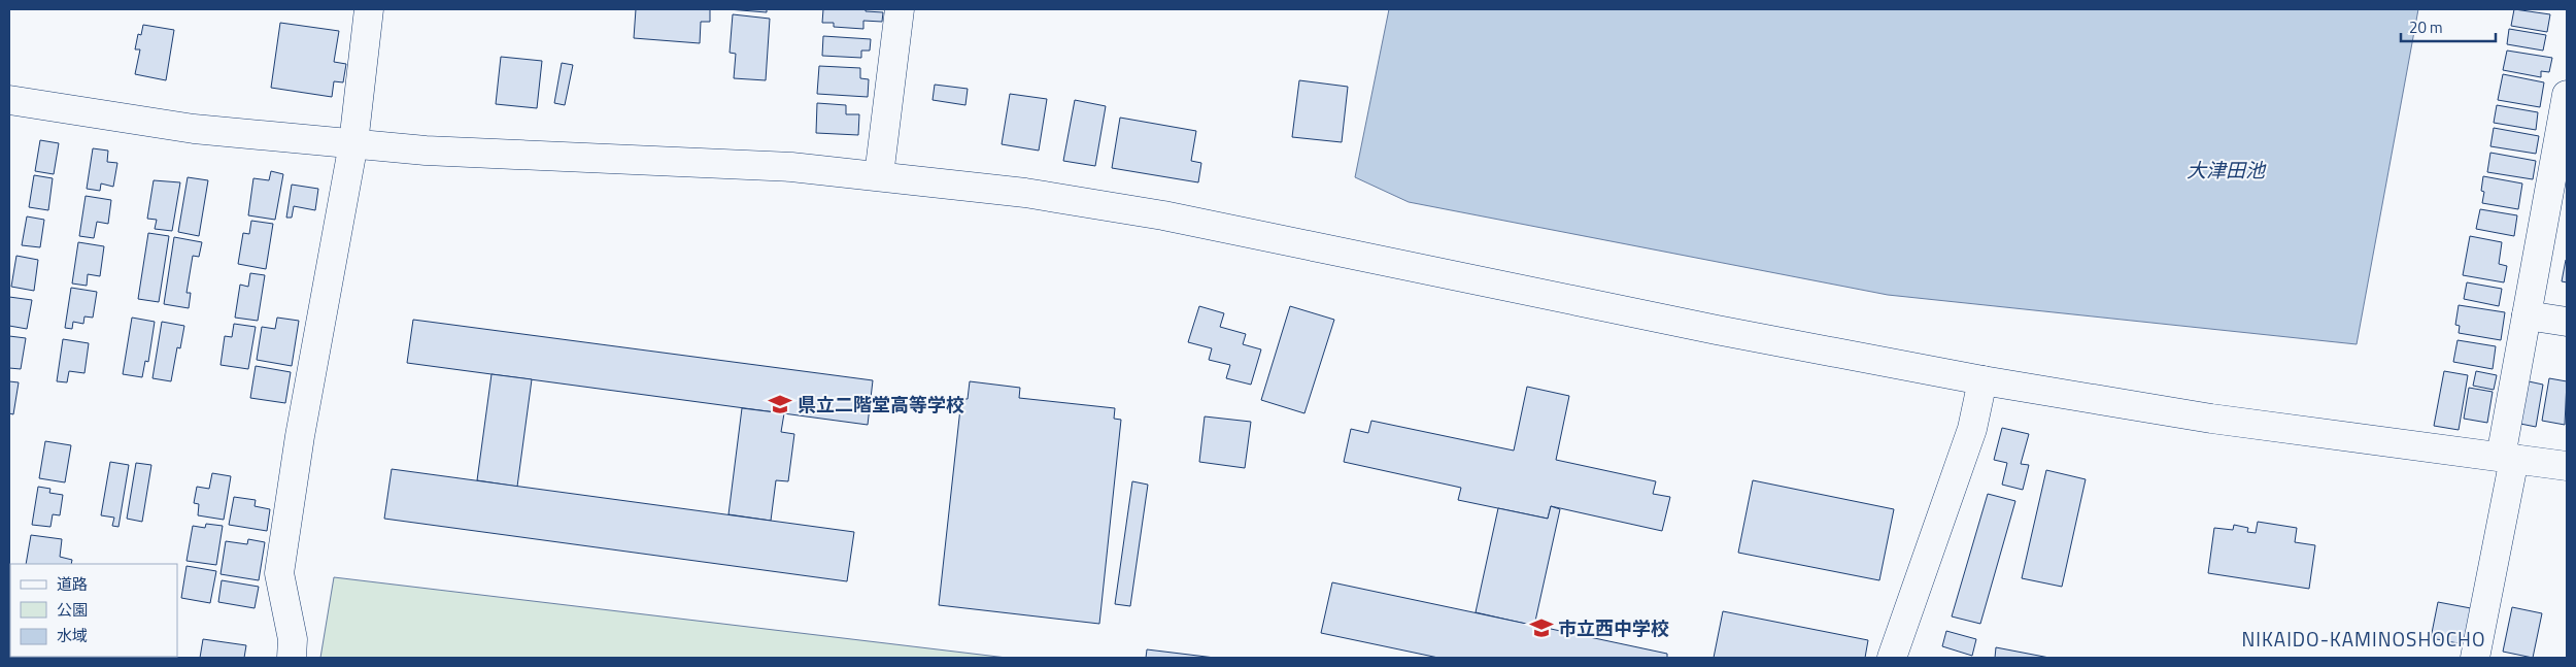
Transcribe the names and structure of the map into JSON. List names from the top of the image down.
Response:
{
  "districts": ["NIKAIDO-KAMINOSHOCHO"],
  "water": ["大津田池"],
  "places": {
    "school or university": ["県立二階堂高等学校", "市立西中学校"]
  },
  "legend": ["道路", "公園", "水域"],
  "scale_bar": "20 m"
}
